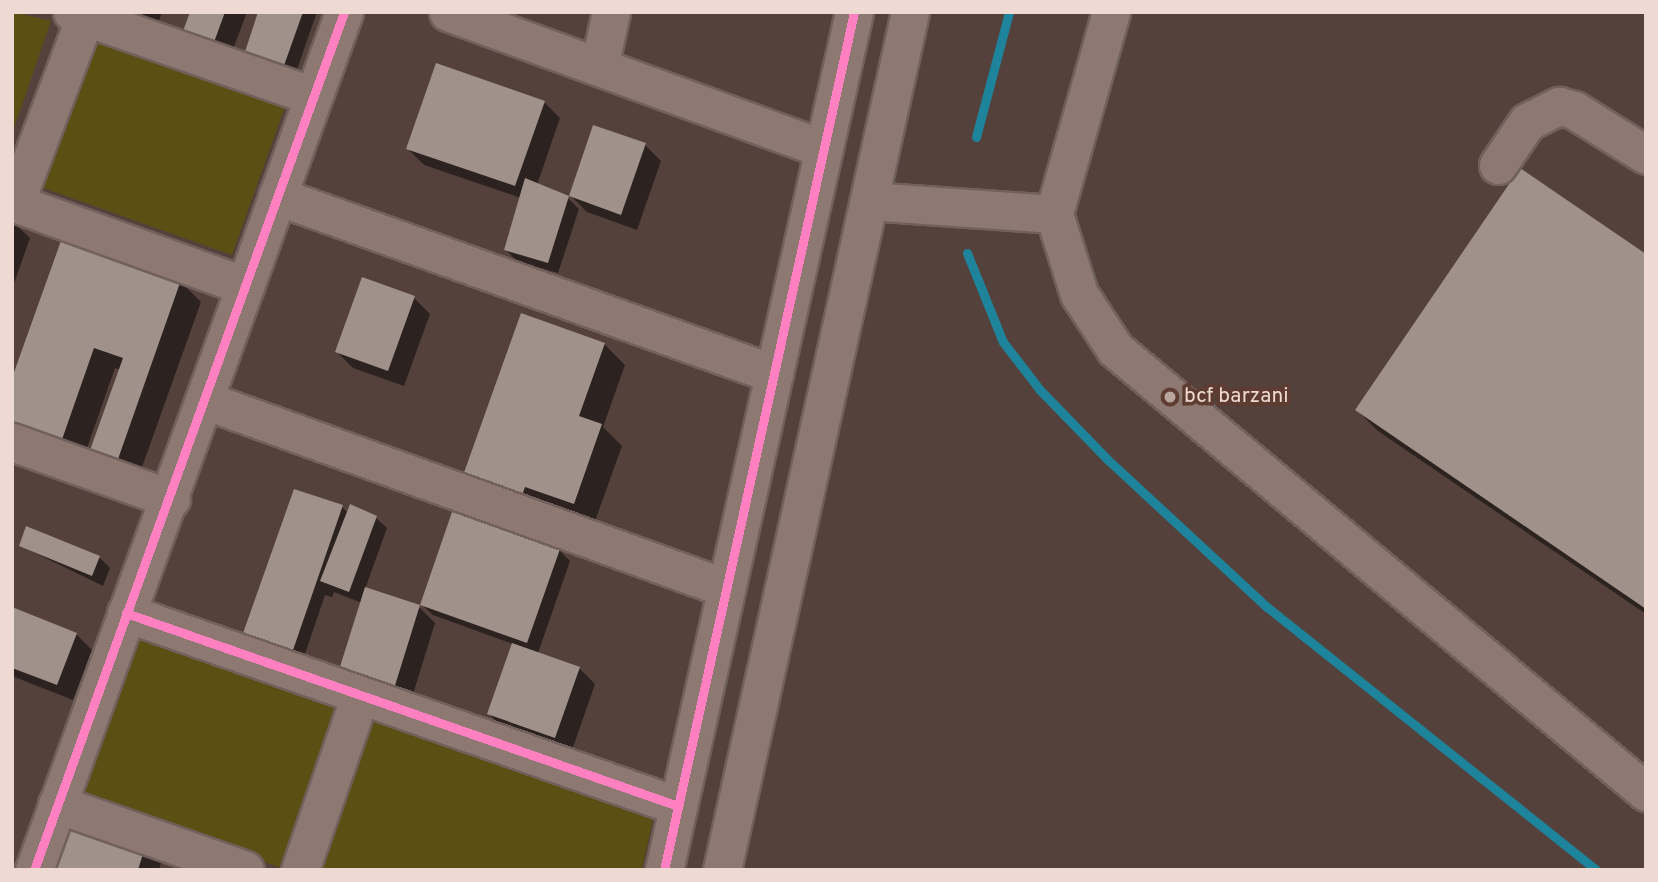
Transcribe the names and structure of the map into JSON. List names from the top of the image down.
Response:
{
  "places": ["bcf barzani"]
}
